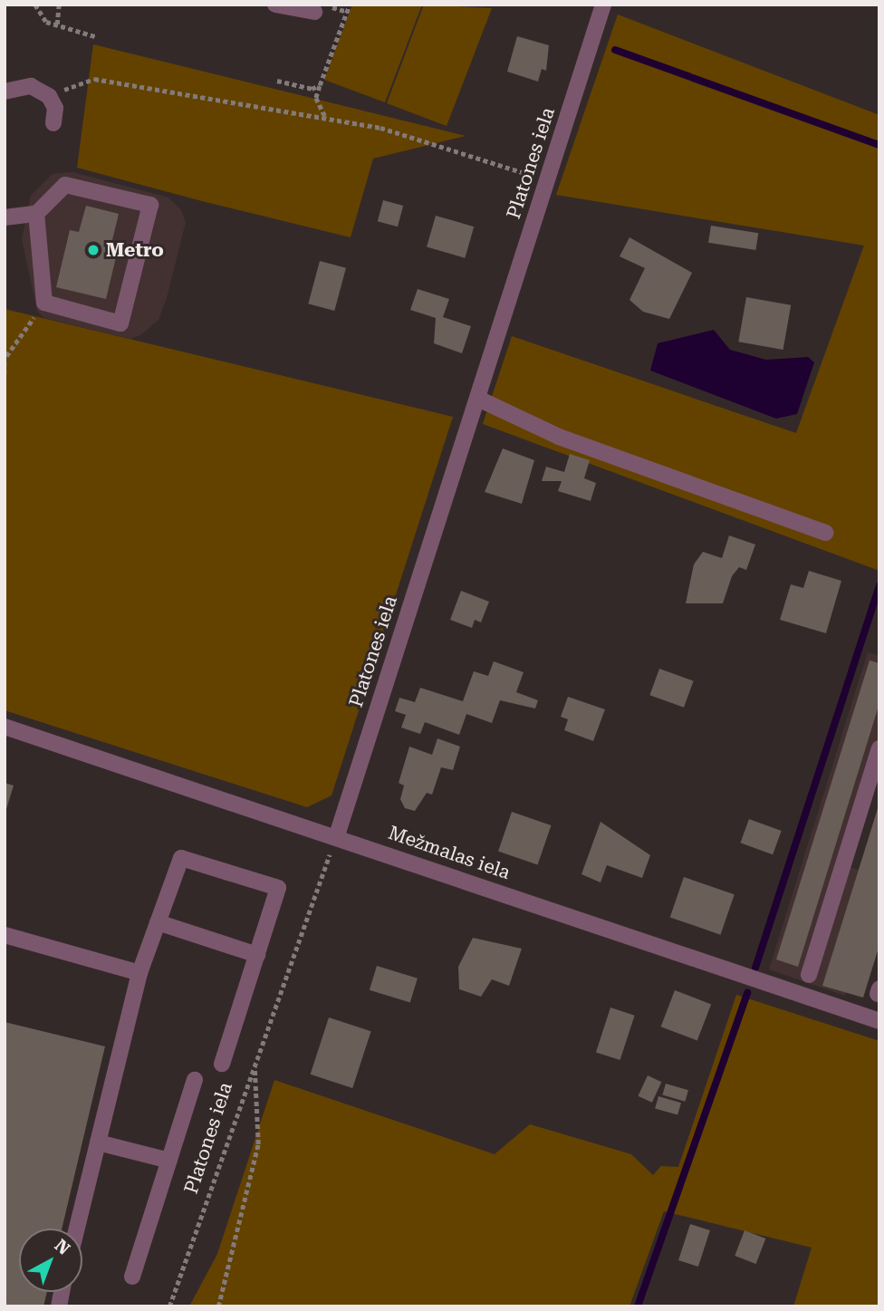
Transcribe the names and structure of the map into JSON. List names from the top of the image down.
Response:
{
  "streets": {
    "street": ["Platones iela", "Mežmalas iela"]
  },
  "crossings": [
    ["Platones iela", "Mežmalas iela"]
  ],
  "places": ["Metro"],
  "north": "top right"
}
